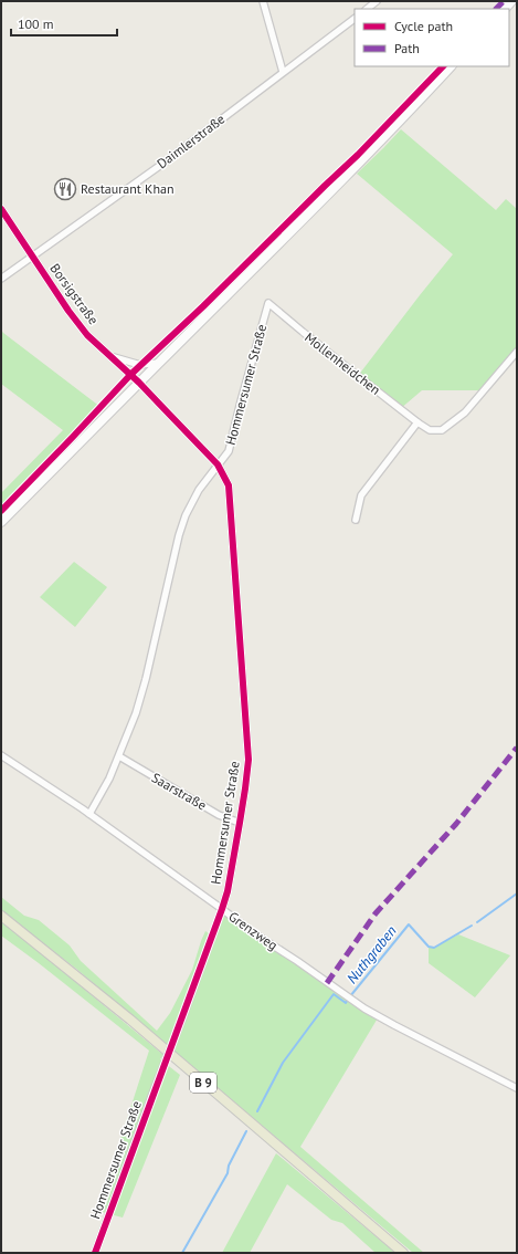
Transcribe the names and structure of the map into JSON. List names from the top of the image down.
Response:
{
  "streets": {
    "main road": ["B 9"],
    "street": [
      "Daimlerstraße",
      "Borsigstraße",
      "Mollenheidchen",
      "Hommersumer Straße",
      "Saarstraße",
      "Grenzweg"
    ]
  },
  "crossings": [
    ["Daimlerstraße", "Borsigstraße"],
    ["Borsigstraße", "Hommersumer Straße"],
    ["Mollenheidchen", "Hommersumer Straße"],
    ["Hommersumer Straße", "Saarstraße"],
    ["Hommersumer Straße", "Grenzweg"]
  ],
  "water": ["Nuthgraben"],
  "places": {
    "restaurant": ["Restaurant Khan"]
  },
  "legend": ["Cycle path", "Path"],
  "scale_bar": "100 m"
}
